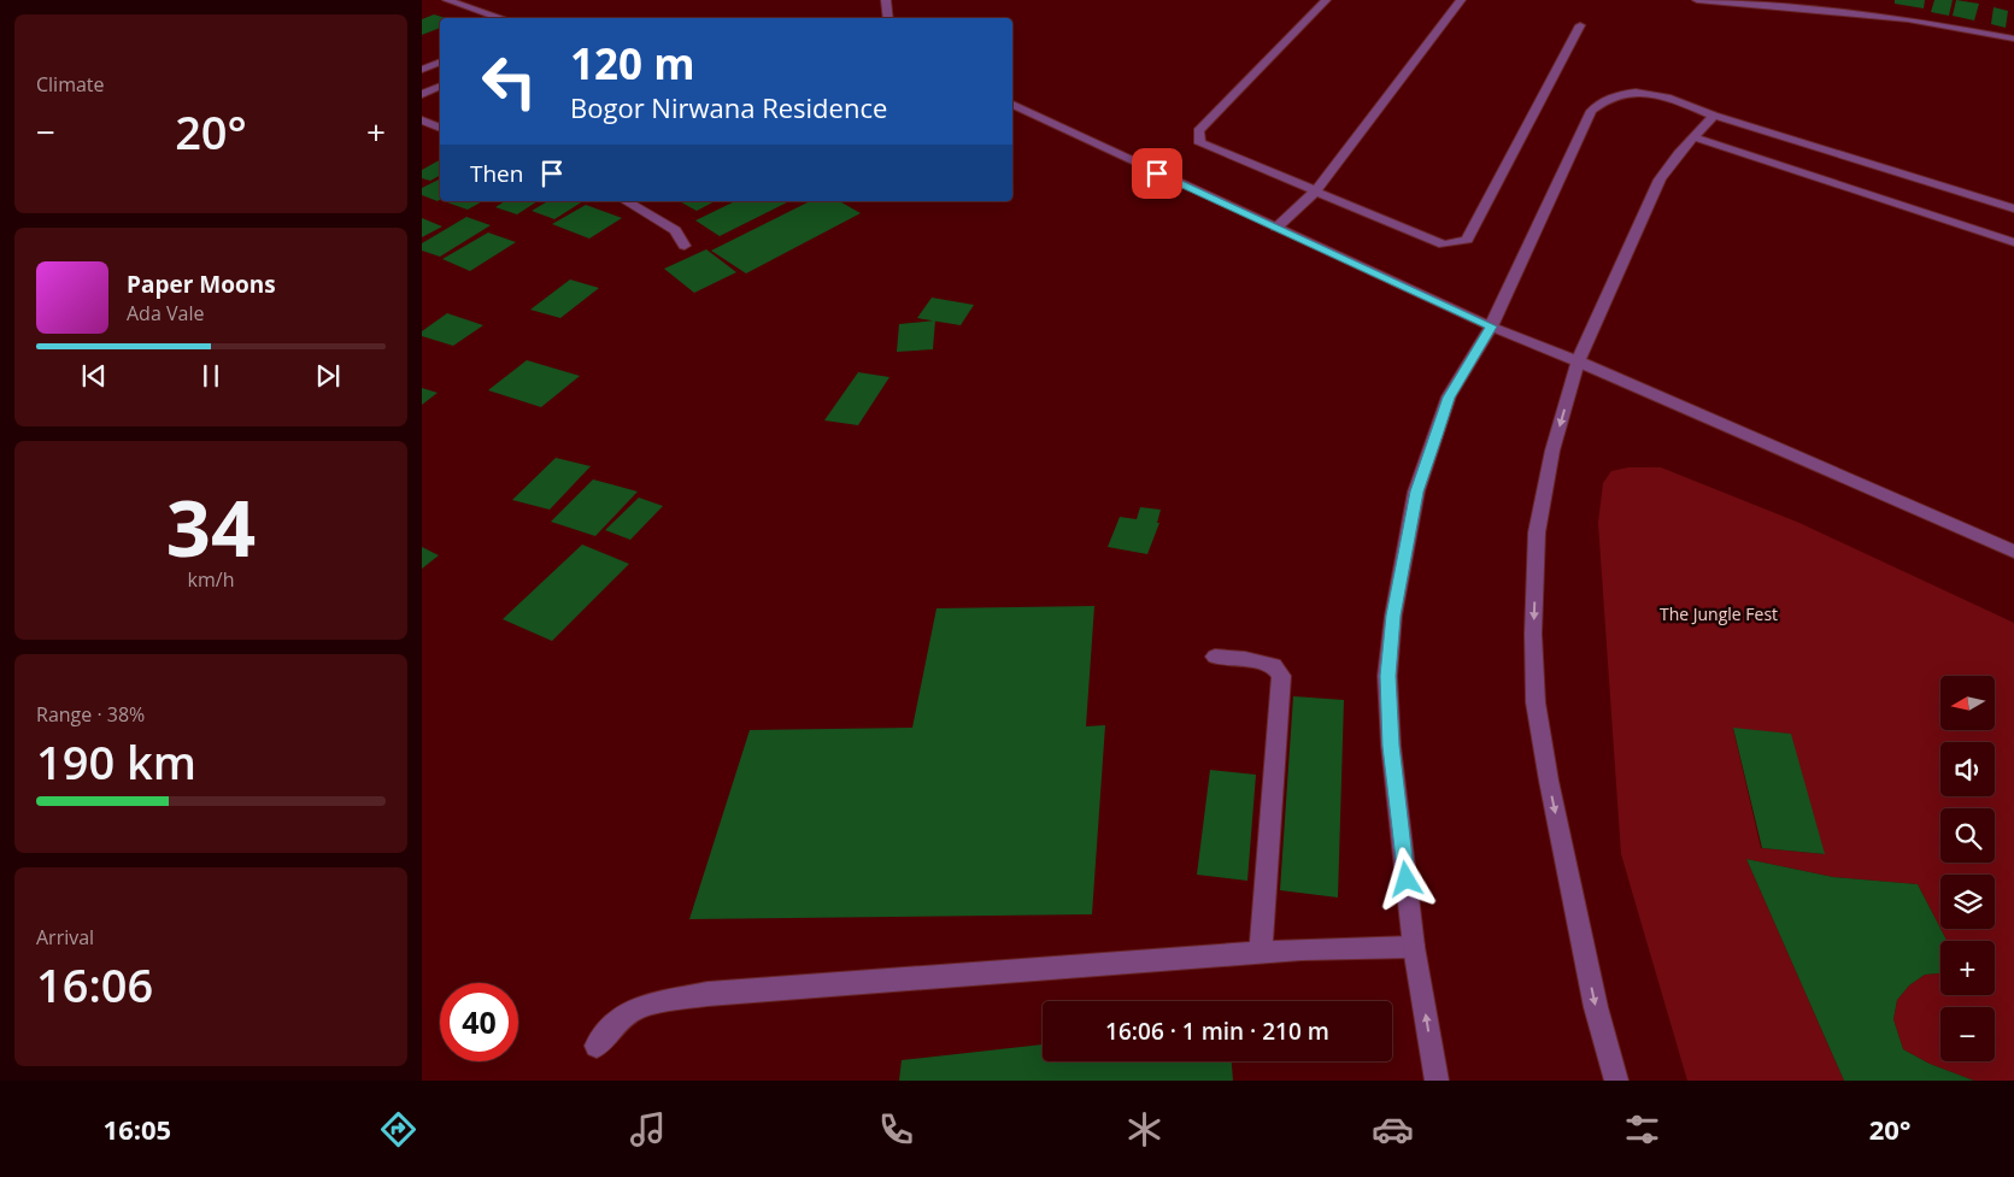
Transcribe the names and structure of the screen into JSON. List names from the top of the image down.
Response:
{
  "parks": ["The Jungle Fest"],
  "north": "left",
  "page": {
    "tile": [
      "Climate",
      ["34", "km/h"],
      ["Range · 38%", "190 km"],
      ["Arrival", "16:06"]
    ],
    "turn": ["120 m", "Bogor Nirwana Residence"],
    "heat": ["−", "20°", "+"],
    "then": "Then",
    "song": ["Paper Moons", "Ada Vale"],
    "map_buttons": ["+", "−"],
    "limit": "40",
    "trip": "16:06 · 1 min · 210 m",
    "tabs": ["16:05", "20°"]
  }
}
